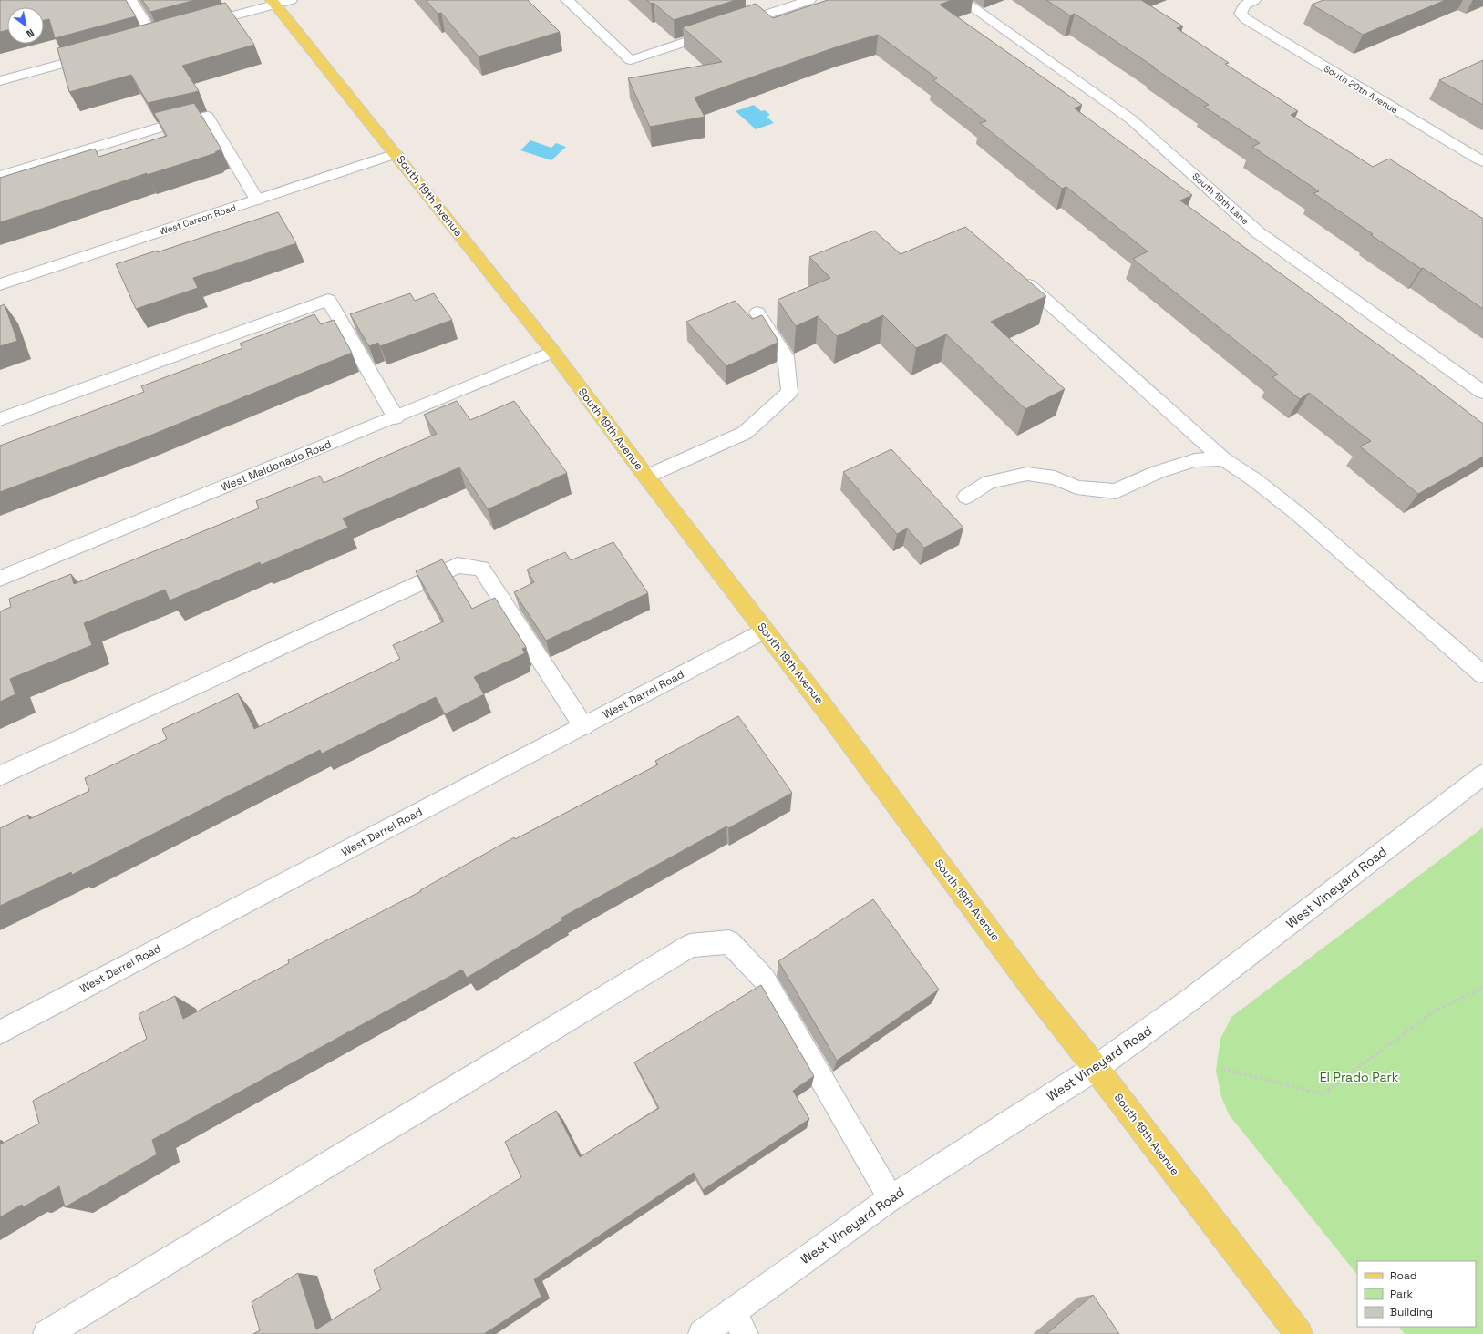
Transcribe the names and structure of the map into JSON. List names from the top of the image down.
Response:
{
  "streets": {
    "main road": ["South 19th Avenue"],
    "street": [
      "South 20th Avenue",
      "South 19th Lane",
      "West Carson Road",
      "West Maldonado Road",
      "West Darrel Road",
      "West Vineyard Road"
    ]
  },
  "crossings": [
    ["South 19th Avenue", "West Carson Road"],
    ["South 19th Avenue", "West Maldonado Road"],
    ["South 19th Avenue", "West Darrel Road"],
    ["South 19th Avenue", "West Vineyard Road"]
  ],
  "parks": ["El Prado Park"],
  "legend": ["Road", "Park", "Building"],
  "north": "bottom right"
}
